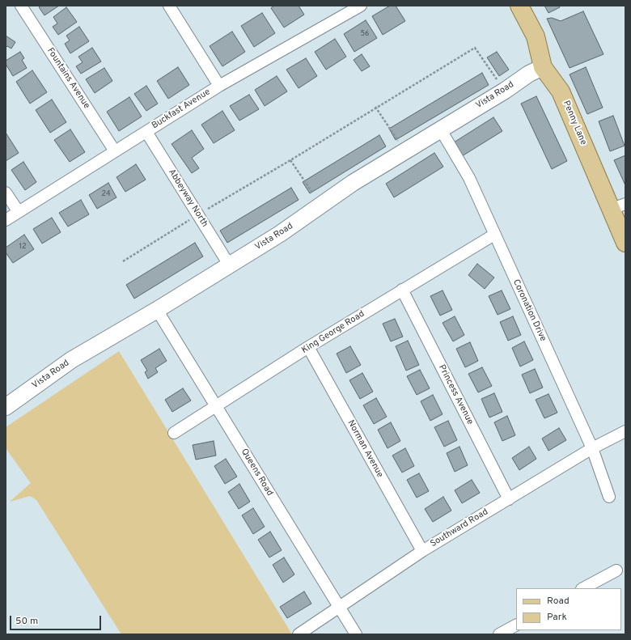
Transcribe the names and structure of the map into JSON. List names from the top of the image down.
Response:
{
  "streets": {
    "main road": ["Vista Road", "Penny Lane"],
    "street": [
      "Fountains Avenue",
      "Buckfast Avenue",
      "Abbeyway North",
      "Coronation Drive",
      "King George Road",
      "Princess Avenue",
      "Norman Avenue",
      "Queens Road",
      "Southward Road"
    ]
  },
  "crossings": [
    ["Fountains Avenue", "Buckfast Avenue"],
    ["Vista Road", "Penny Lane"],
    ["Vista Road", "Abbeyway North"],
    ["Vista Road", "Coronation Drive"],
    ["Vista Road", "Queens Road"],
    ["Buckfast Avenue", "Abbeyway North"],
    ["Coronation Drive", "King George Road"],
    ["Coronation Drive", "Southward Road"],
    ["King George Road", "Princess Avenue"],
    ["King George Road", "Norman Avenue"],
    ["King George Road", "Queens Road"],
    ["Princess Avenue", "Southward Road"],
    ["Norman Avenue", "Southward Road"],
    ["Queens Road", "Southward Road"]
  ],
  "house_numbers": ["56", "24", "12"],
  "legend": ["Road", "Park"],
  "scale_bar": "50 m"
}
